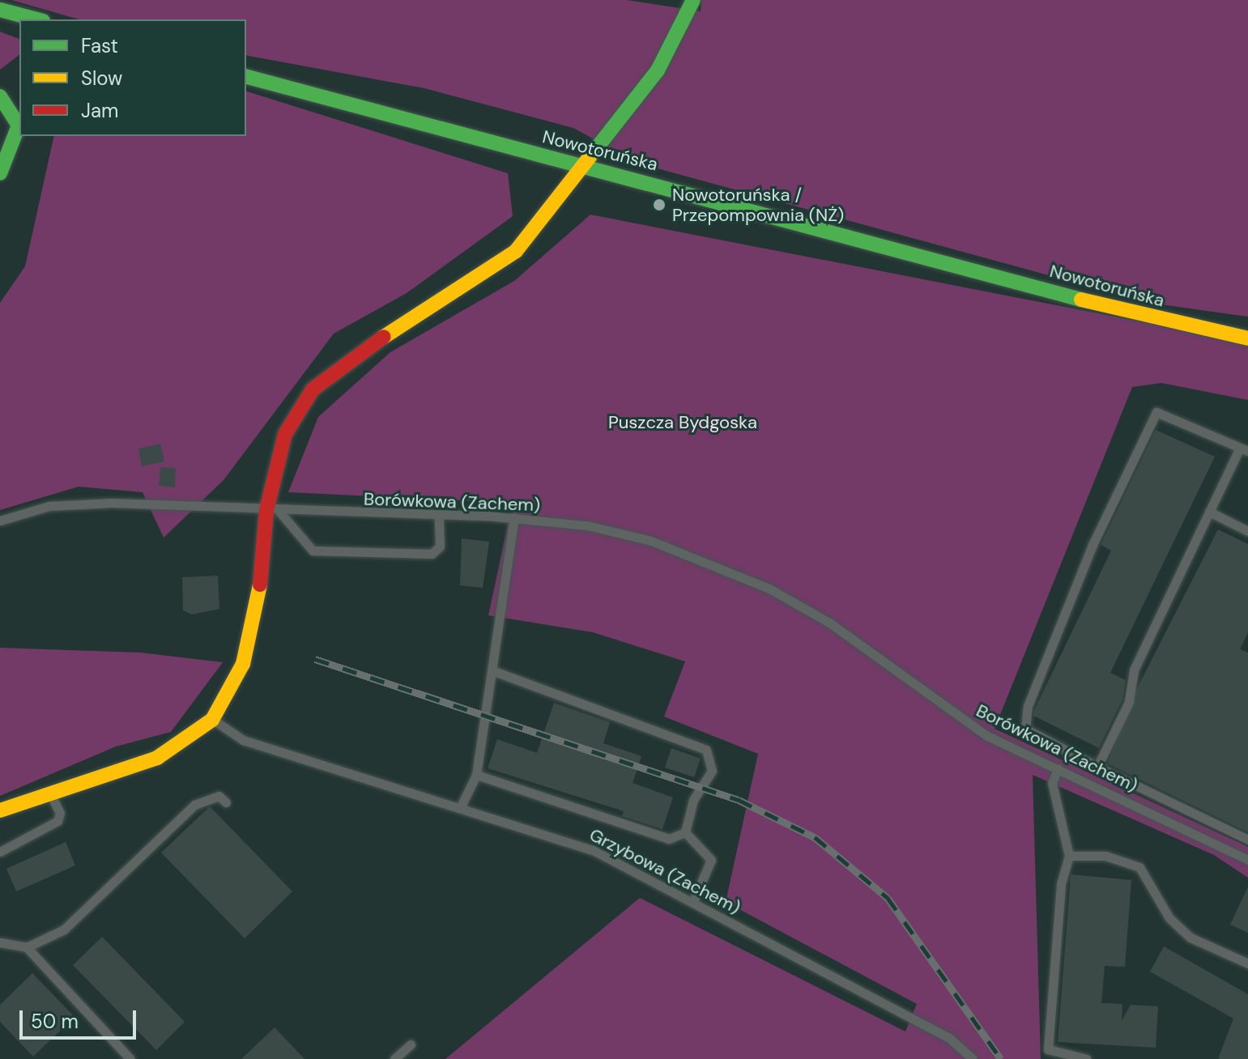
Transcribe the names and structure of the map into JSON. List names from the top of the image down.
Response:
{
  "streets": {
    "street": ["Nowotoruńska"],
    "lane": ["Borówkowa (Zachem)", "Grzybowa (Zachem)"]
  },
  "parks": ["Puszcza Bydgoska"],
  "places": ["Nowotoruńska / Przepompownia (NŻ)"],
  "legend": ["Fast", "Slow", "Jam"],
  "scale_bar": "50 m"
}
